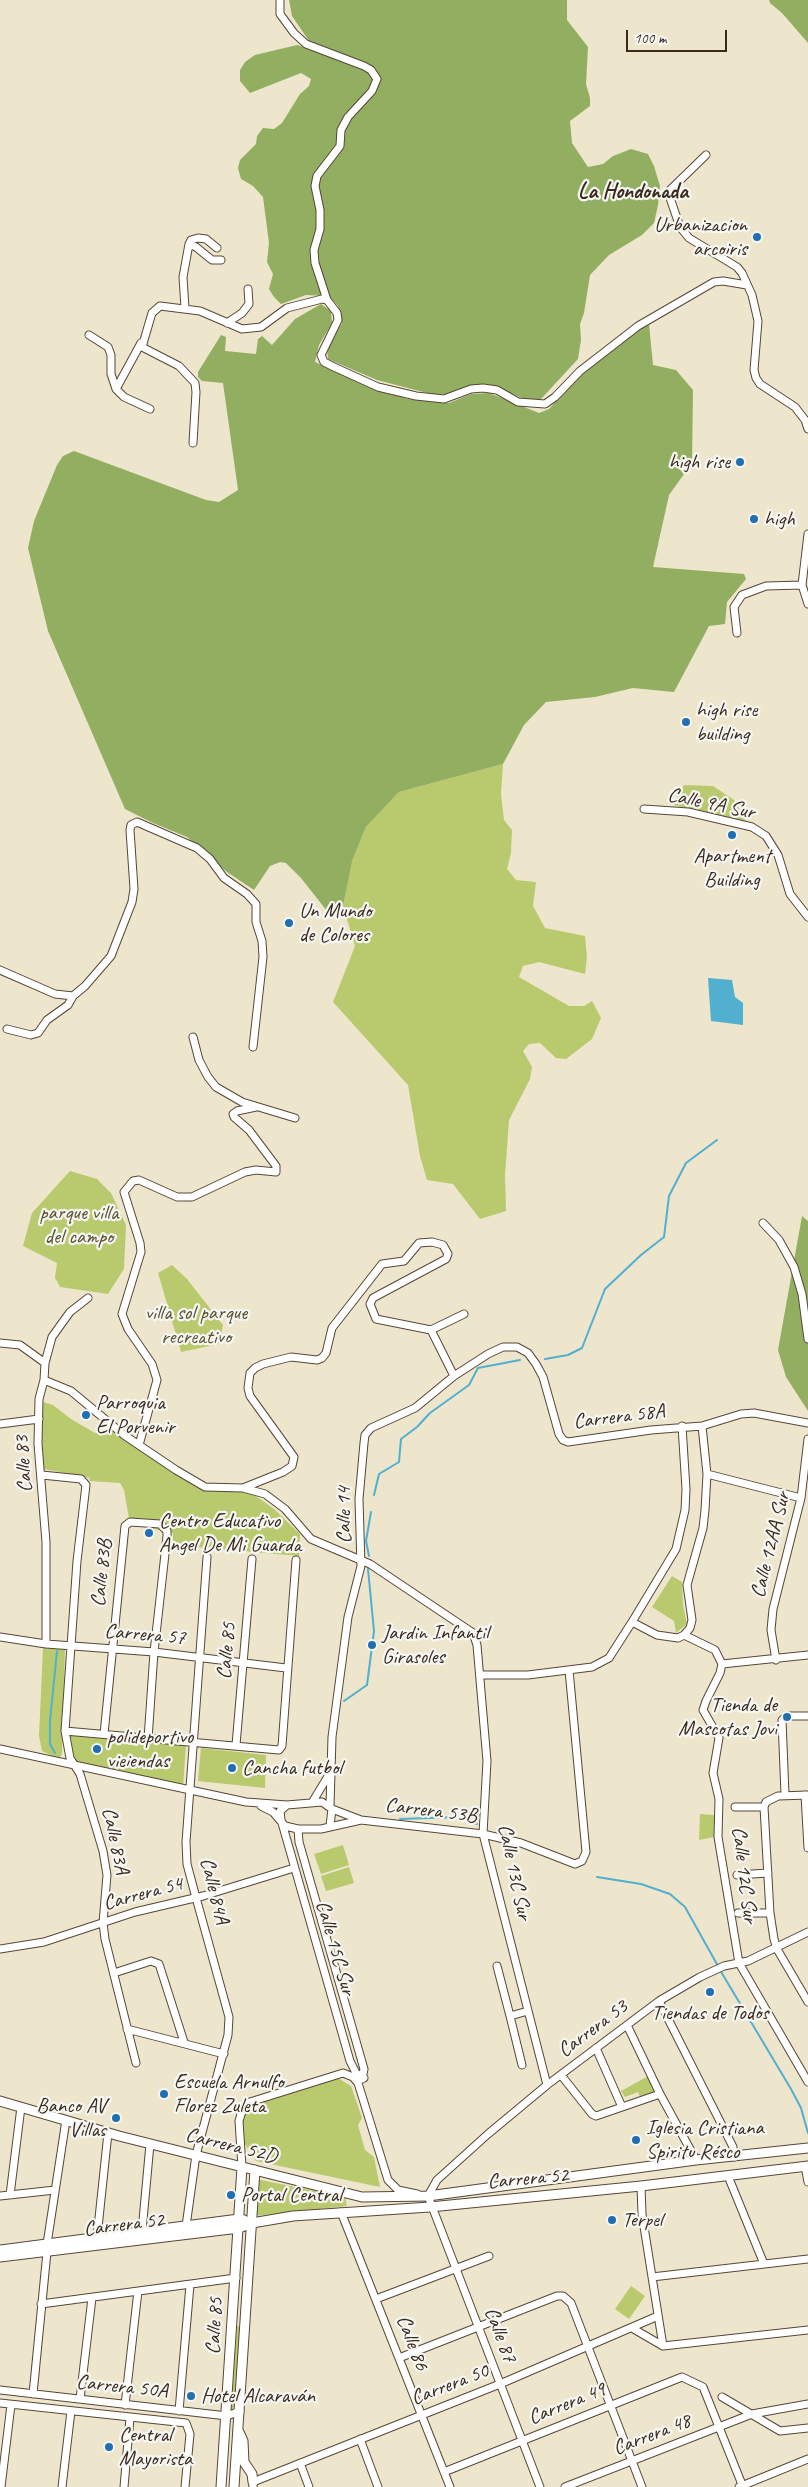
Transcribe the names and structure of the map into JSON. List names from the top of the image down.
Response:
{
  "streets": {
    "main road": ["Calle 85", "Carrera 52D", "Carrera 52"],
    "street": [
      "Calle 9A Sur",
      "Carrera 58A",
      "Calle 83",
      "Calle 14",
      "Calle 12AA Sur",
      "Calle 83B",
      "Carrera 57",
      "Carrera 53B",
      "Calle 83A",
      "Calle 13C Sur",
      "Calle 12C Sur",
      "Calle 84A",
      "Carrera 54",
      "Calle 15C Sur",
      "Carrera 53",
      "Calle 87",
      "Calle 86",
      "Carrera 50",
      "Carrera 50A",
      "Carrera 49",
      "Carrera 48"
    ]
  },
  "crossings": [
    ["Carrera 58A", "Calle 14"],
    ["Calle 83", "Carrera 57"],
    ["Calle 83", "Calle 83A"],
    ["Calle 14", "Carrera 53B"],
    ["Calle 14", "Calle 13C Sur"],
    ["Calle 83B", "Carrera 57"],
    ["Carrera 57", "Calle 85"],
    ["Carrera 57", "Calle 83A"],
    ["Carrera 57", "Calle 84A"],
    ["Calle 85", "Carrera 52D"],
    ["Calle 85", "Carrera 52"],
    ["Calle 85", "Carrera 50A"],
    ["Carrera 53B", "Calle 13C Sur"],
    ["Carrera 53B", "Calle 15C Sur"],
    ["Calle 83A", "Carrera 54"],
    ["Calle 13C Sur", "Carrera 53"],
    ["Calle 12C Sur", "Carrera 53"],
    ["Calle 84A", "Carrera 54"],
    ["Calle 84A", "Carrera 52D"],
    ["Calle 84A", "Carrera 52"],
    ["Carrera 54", "Calle 15C Sur"],
    ["Calle 15C Sur", "Carrera 53"],
    ["Calle 15C Sur", "Carrera 52D"],
    ["Calle 15C Sur", "Carrera 52"],
    ["Calle 15C Sur", "Calle 87"],
    ["Carrera 53", "Carrera 52D"],
    ["Carrera 53", "Carrera 52"],
    ["Carrera 53", "Calle 87"],
    ["Carrera 52D", "Carrera 52"],
    ["Carrera 52D", "Calle 87"],
    ["Carrera 52", "Calle 87"],
    ["Carrera 52", "Calle 86"],
    ["Calle 87", "Carrera 50"],
    ["Calle 87", "Carrera 49"],
    ["Calle 86", "Carrera 50"],
    ["Calle 86", "Carrera 49"],
    ["Carrera 49", "Carrera 48"]
  ],
  "districts": ["La Hondonada"],
  "parks": ["parque villa del campo", "villa sol parque recreativo"],
  "places": [
    "Urbanizacion arcoiris",
    "high rise",
    "high",
    "high rise building",
    "Apartment Building",
    "Un Mundo de Colores",
    "Parroquia El Porvenir",
    "Centro Educativo Angel De Mi Guarda",
    "Jardin Infantil Girasoles",
    "Tienda de Mascotas Jovi",
    "polideportivo vieiendas",
    "Cancha futbol",
    "Tiendas de Todos",
    "Escuela Arnulfo Florez Zuleta",
    "Banco AV Villas",
    "Iglesia Cristiana Spiritu Résco",
    "Portal Central",
    "Terpel",
    "Hotel Alcaraván",
    "Central Mayorista"
  ],
  "scale_bar": "100 m"
}
